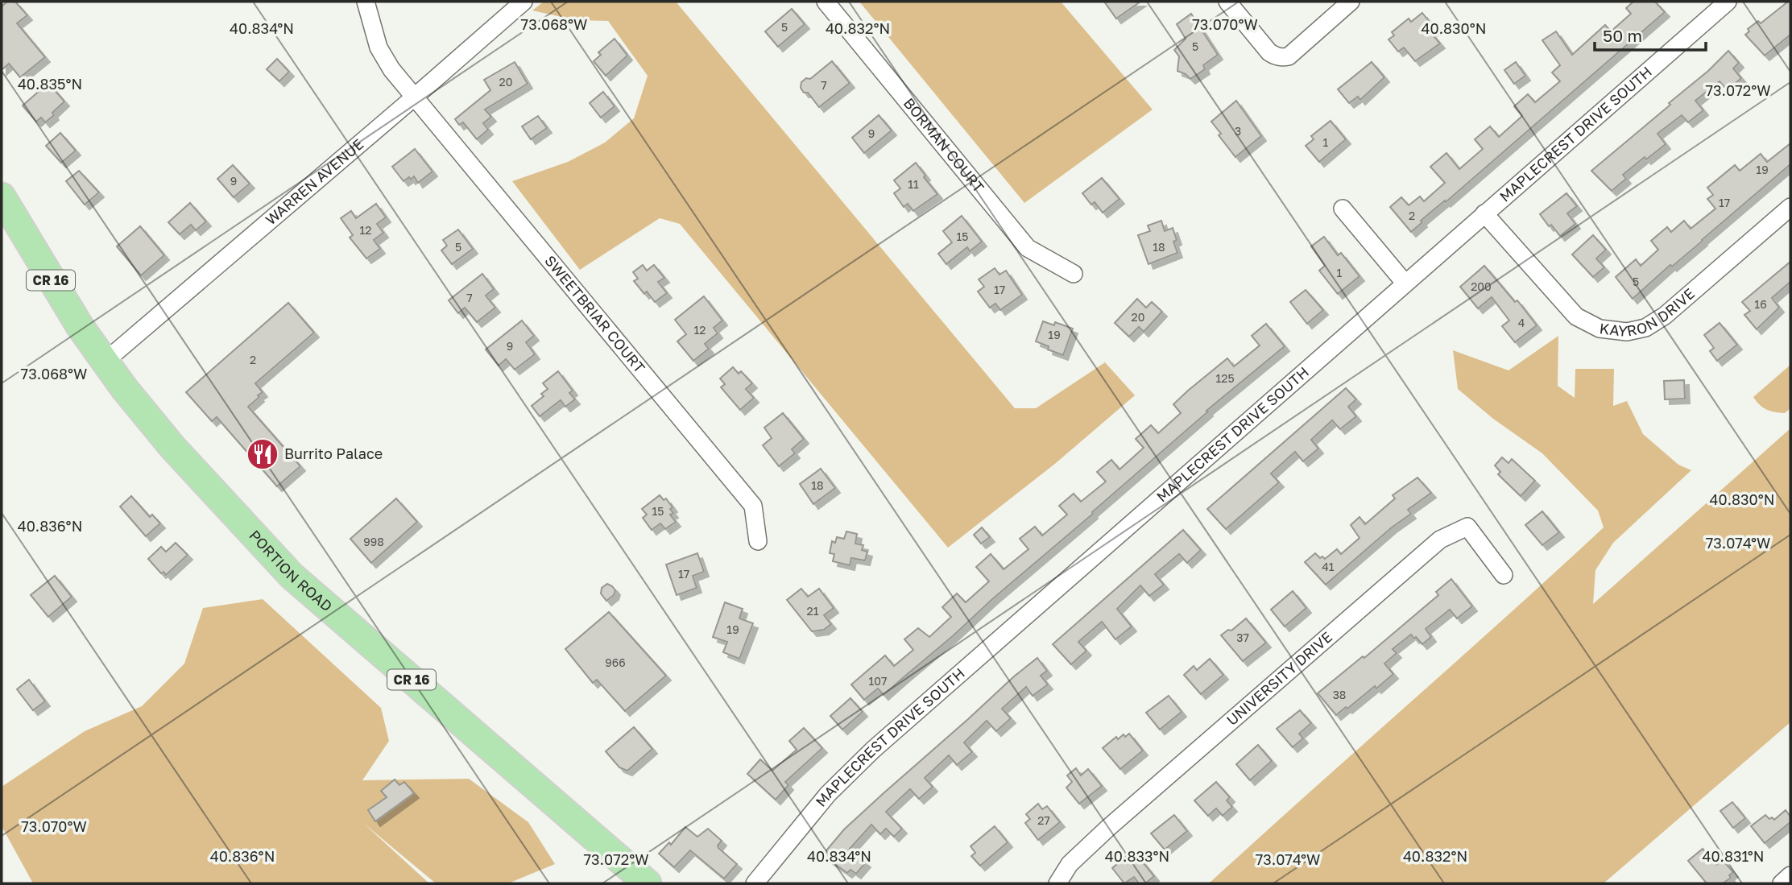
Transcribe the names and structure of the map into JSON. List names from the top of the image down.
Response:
{
  "streets": {
    "main road": ["CR 16", "PORTION ROAD"],
    "street": [
      "MAPLECREST DRIVE SOUTH",
      "BORMAN COURT",
      "WARREN AVENUE",
      "KAYRON DRIVE",
      "SWEETBRIAR COURT",
      "UNIVERSITY DRIVE"
    ]
  },
  "crossings": [
    ["MAPLECREST DRIVE SOUTH", "KAYRON DRIVE"],
    ["WARREN AVENUE", "SWEETBRIAR COURT"],
    ["WARREN AVENUE", "PORTION ROAD"]
  ],
  "places": {
    "restaurant": ["Burrito Palace"]
  },
  "house_numbers": [
    "5",
    "5",
    "20",
    "7",
    "3",
    "9",
    "1",
    "19",
    "9",
    "11",
    "17",
    "2",
    "12",
    "15",
    "5",
    "18",
    "1",
    "5",
    "200",
    "17",
    "7",
    "16",
    "20",
    "4",
    "12",
    "19",
    "9",
    "2",
    "125",
    "18",
    "15",
    "998",
    "41",
    "17",
    "21",
    "19",
    "37",
    "966",
    "107",
    "38",
    "27"
  ],
  "scale_bar": "50 m",
  "coordinates": [
    "73.068°W",
    "73.070°W",
    "40.834°N",
    "40.832°N",
    "40.830°N",
    "40.835°N",
    "73.072°W",
    "40.836°N",
    "73.074°W",
    "40.833°N",
    "40.831°N"
  ]
}
